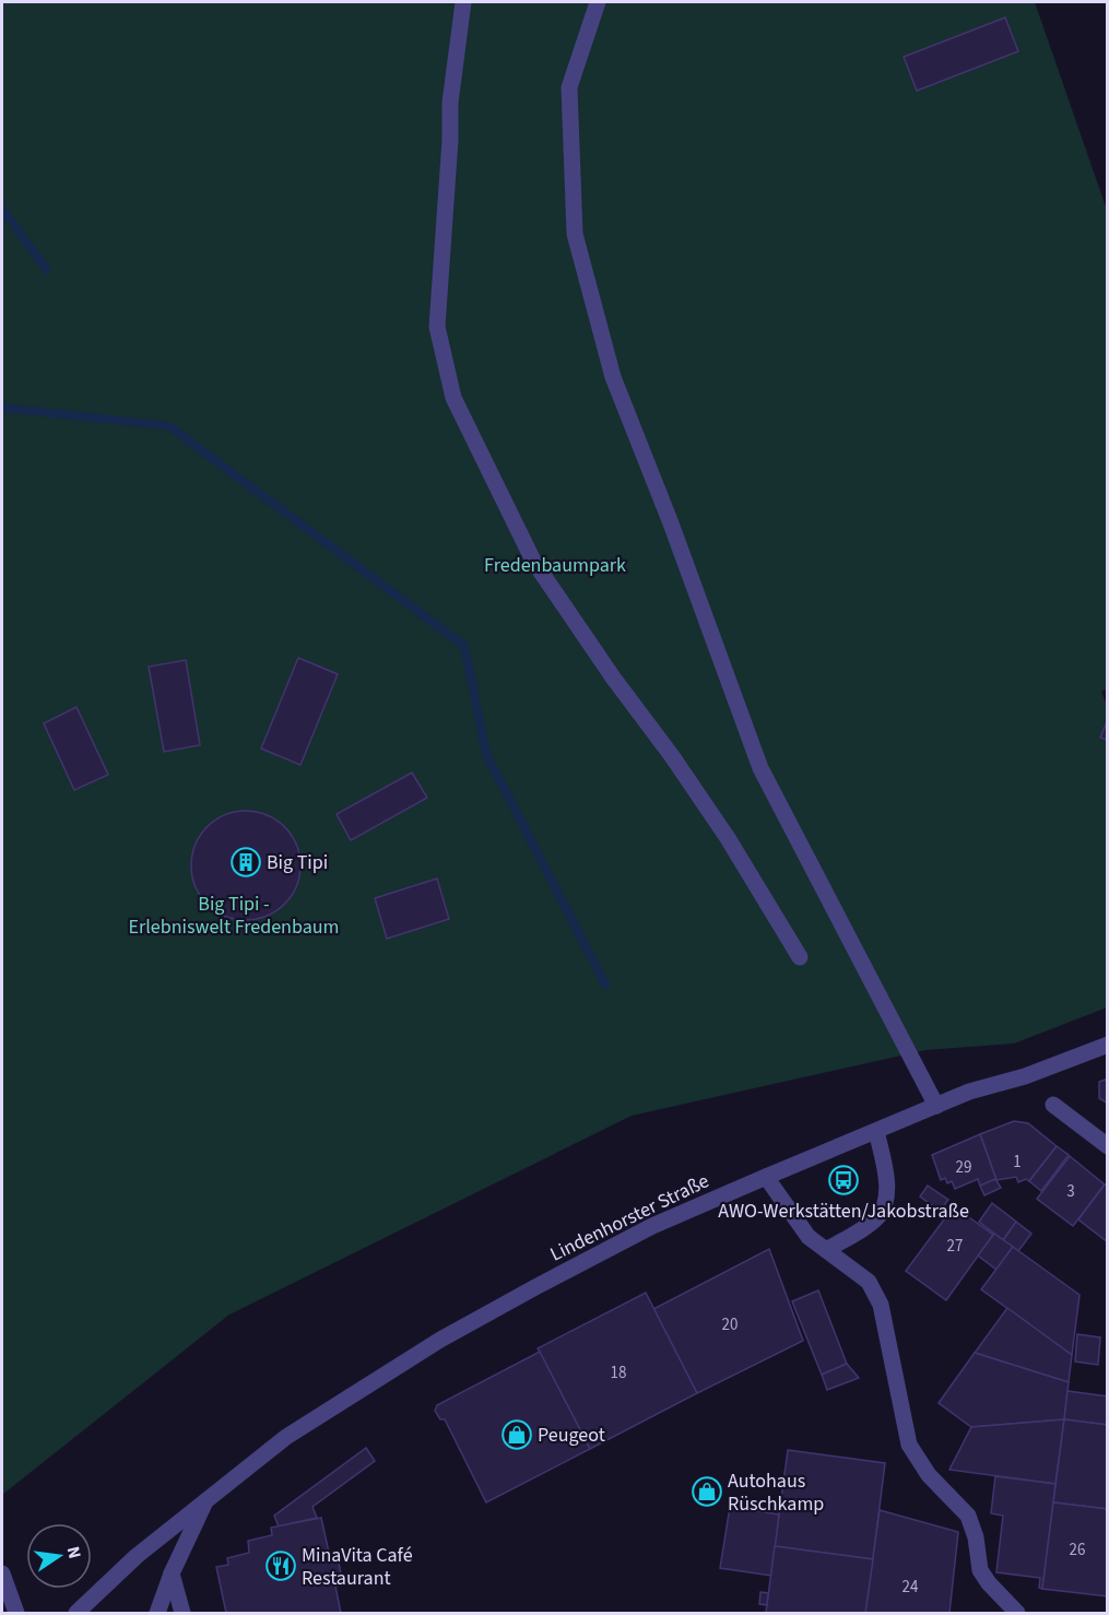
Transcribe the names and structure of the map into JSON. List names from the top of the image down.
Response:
{
  "streets": {
    "street": ["Lindenhorster Straße"]
  },
  "parks": ["Fredenbaumpark", "Big Tipi - Erlebniswelt Fredenbaum"],
  "places": {
    "building": ["Big Tipi"],
    "bus stop": ["AWO-Werkstätten/Jakobstraße"],
    "shop": ["Peugeot", "Autohaus Rüschkamp"],
    "restaurant": ["MinaVita Café Restaurant"]
  },
  "house_numbers": [
    "1",
    "29",
    "3",
    "27",
    "20",
    "18",
    "26",
    "24"
  ],
  "north": "right"
}
